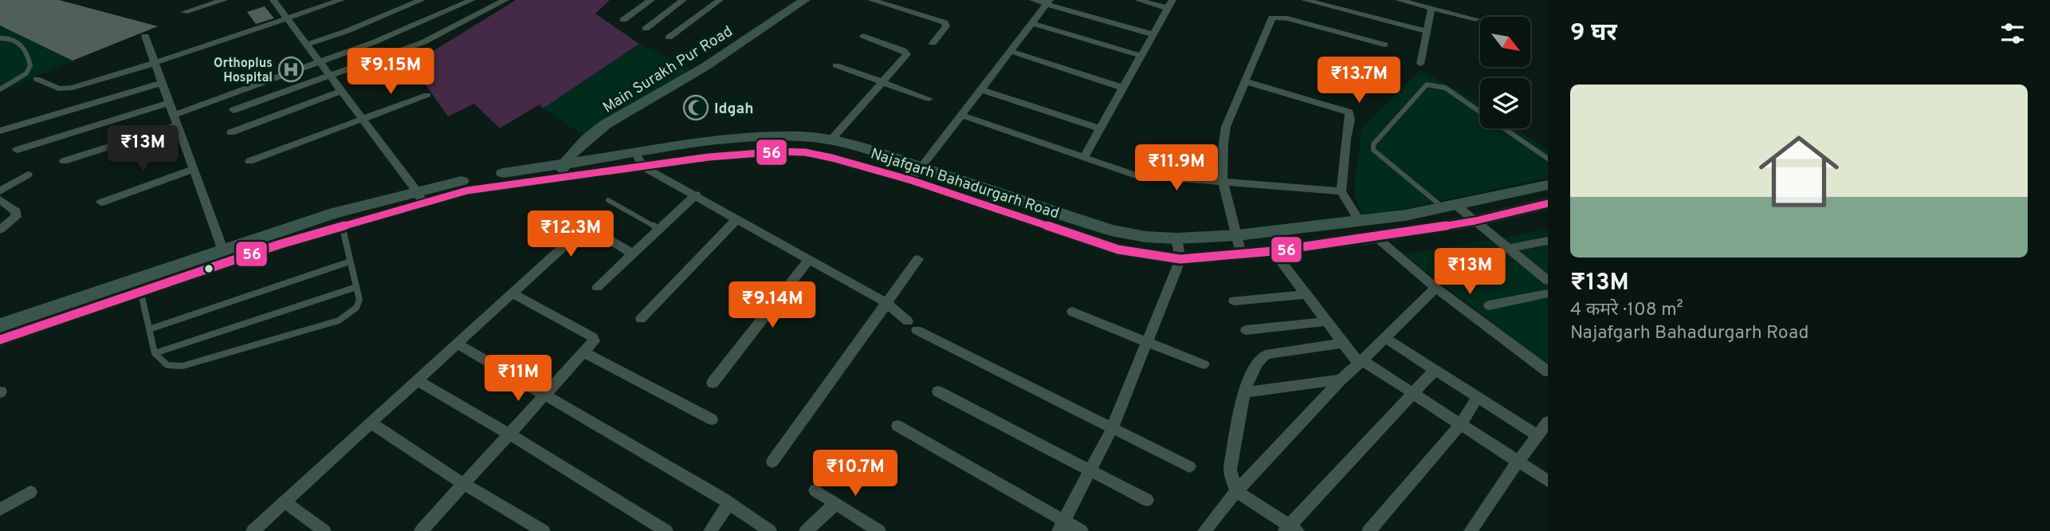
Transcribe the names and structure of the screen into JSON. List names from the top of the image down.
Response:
{
  "streets": {
    "main road": ["Main Surakh Pur Road", "Najafgarh Bahadurgarh Road"]
  },
  "crossings": [
    ["Main Surakh Pur Road", "Najafgarh Bahadurgarh Road"]
  ],
  "places": {
    "hospital": ["Orthoplus Hospital"],
    "mosque": ["Idgah"]
  },
  "lines": ["transit line 56"],
  "north": "bottom right",
  "page": {
    "heading": "9 घर",
    "price": [
      "₹9.15M",
      "₹13.7M",
      "₹13M",
      "₹11.9M",
      "₹12.3M",
      "₹13M",
      "₹9.14M",
      "₹11M",
      "₹10.7M"
    ],
    "list": [
      {
        "name": "₹13M",
        "note": "4 कमरे · 108 m² · Najafgarh Bahadurgarh Road"
      }
    ]
  }
}
